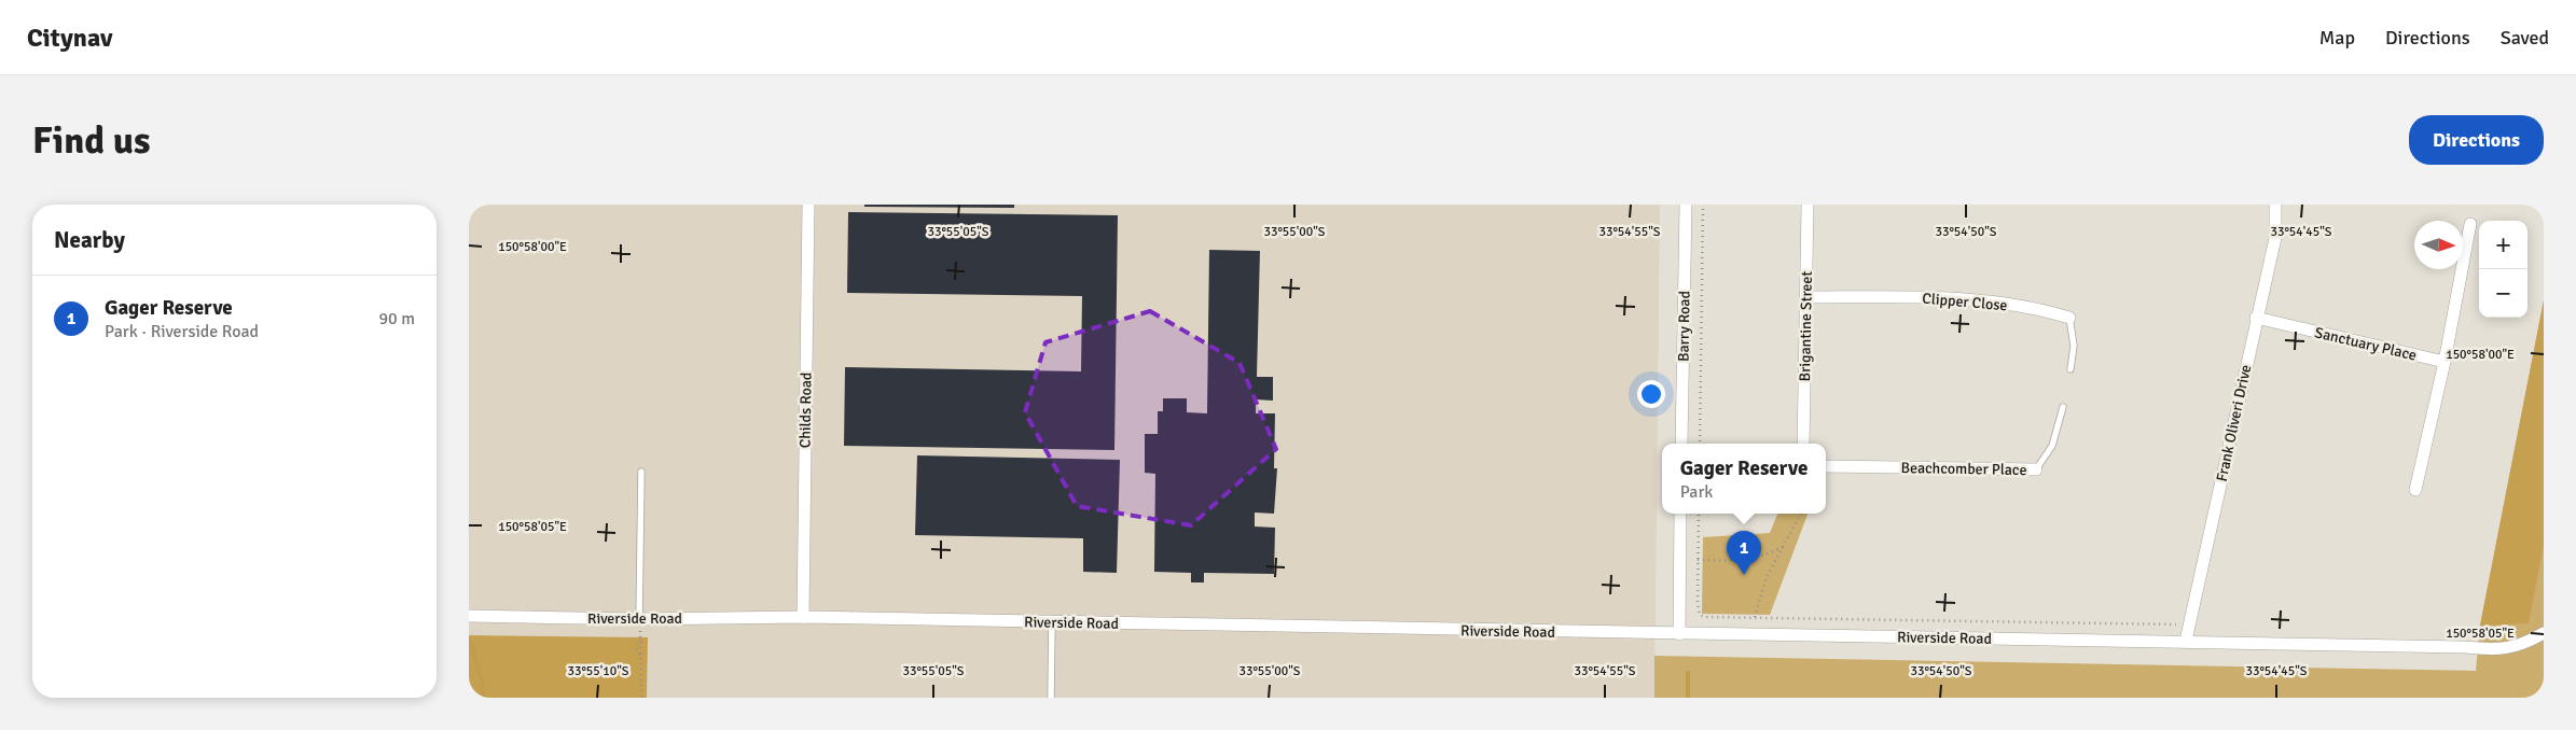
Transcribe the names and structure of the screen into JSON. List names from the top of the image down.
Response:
{
  "streets": {
    "street": [
      "Clipper Close",
      "Barry Road",
      "Brigantine Street",
      "Sanctuary Place",
      "Childs Road",
      "Frank Oliveri Drive",
      "Beachcomber Place",
      "Riverside Road"
    ]
  },
  "crossings": [
    ["Clipper Close", "Brigantine Street"],
    ["Sanctuary Place", "Frank Oliveri Drive"],
    ["Childs Road", "Riverside Road"],
    ["Frank Oliveri Drive", "Riverside Road"]
  ],
  "north": "right",
  "page": {
    "header": "Citynav",
    "nav": ["Map", "Directions", "Saved"],
    "buttons": "Directions",
    "title": "Find us",
    "heading": "Nearby",
    "map_buttons": ["+", "−"],
    "list": [
      {
        "mark": "1",
        "name": "Gager Reserve",
        "note": "Park · Riverside Road",
        "value": "90 m"
      }
    ],
    "popup": ["Gager Reserve", "Park"],
    "pins": "1"
  },
  "coordinates": [
    "33°55'05\"S",
    "33°55'00\"S",
    "33°54'55\"S",
    "33°54'50\"S",
    "33°54'45\"S",
    "150°58'00\"E",
    "150°58'05\"E",
    "33°55'10\"S"
  ]
}
